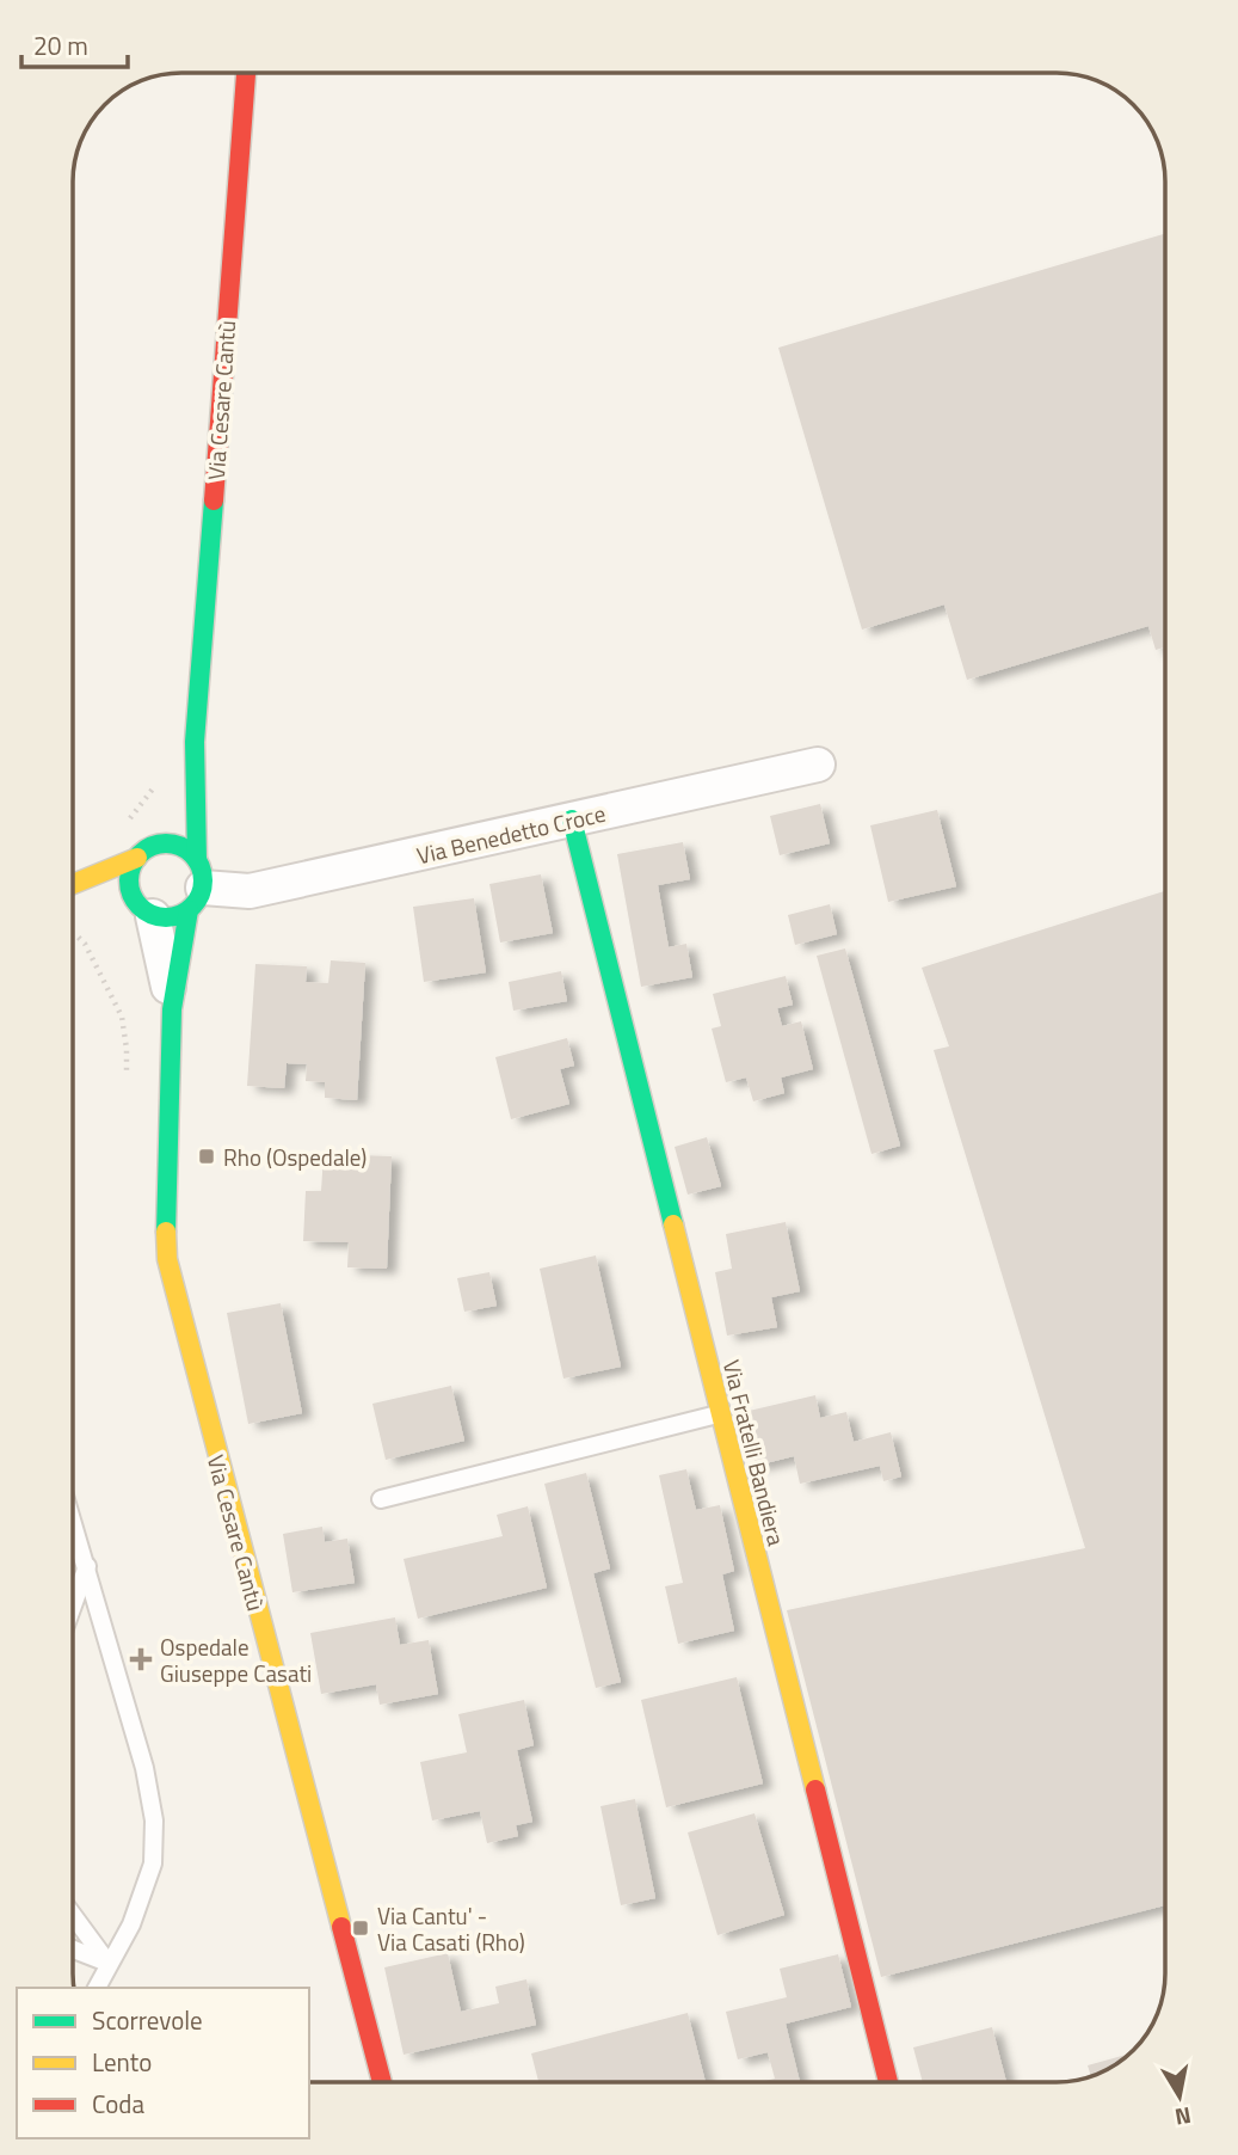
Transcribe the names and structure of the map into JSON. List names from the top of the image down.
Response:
{
  "streets": {
    "street": ["Via Cesare Cantù", "Via Benedetto Croce", "Via Fratelli Bandiera"]
  },
  "crossings": [
    ["Via Cesare Cantù", "Via Benedetto Croce"],
    ["Via Benedetto Croce", "Via Fratelli Bandiera"]
  ],
  "places": {
    "transit": ["Rho (Ospedale)", "Via Cantu' - Via Casati (Rho)"],
    "health": ["Ospedale Giuseppe Casati"]
  },
  "legend": ["Scorrevole", "Lento", "Coda"],
  "scale_bar": "20 m",
  "north": "bottom"
}
